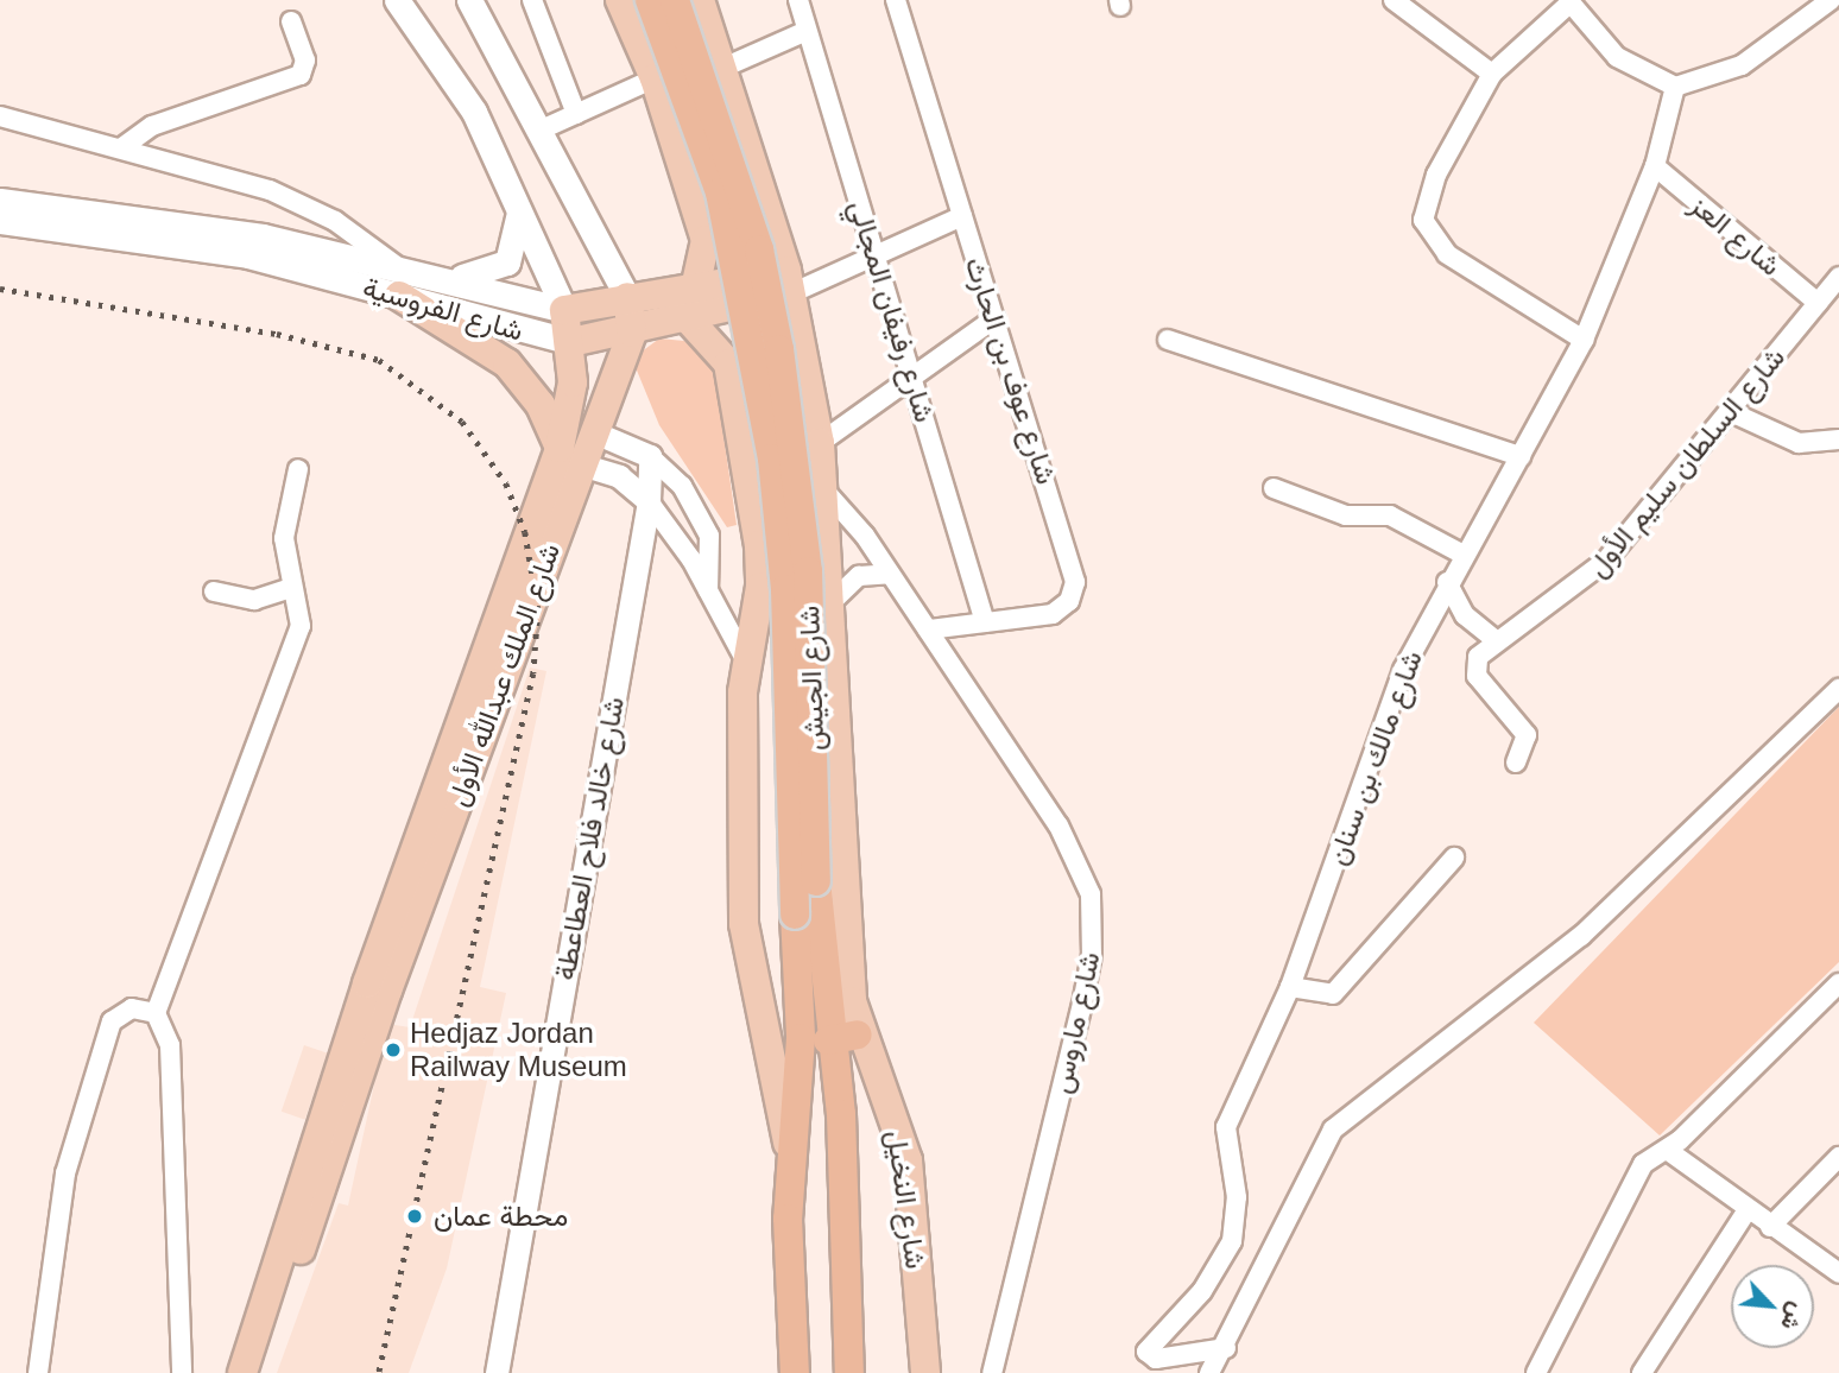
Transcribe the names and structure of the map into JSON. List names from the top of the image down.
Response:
{
  "streets": {
    "highway": ["شارع الجيش"],
    "main road": ["شارع الفروسية", "شارع الملك عبدالله الأول", "شارع النخيل"],
    "street": [
      "شارع العز",
      "شارع رفيفان المجالي",
      "شارع عوف بن الحارث",
      "شارع السلطان سليم الأول",
      "شارع مالك بن سنان",
      "شارع خالد فلاح العطاعطة",
      "شارع ماروس"
    ]
  },
  "crossings": [
    ["شارع العز", "شارع السلطان سليم الأول"],
    ["شارع العز", "شارع مالك بن سنان"],
    ["شارع الفروسية", "شارع رفيفان المجالي"],
    ["شارع الفروسية", "شارع عوف بن الحارث"],
    ["شارع الفروسية", "شارع الملك عبدالله الأول"],
    ["شارع الفروسية", "شارع النخيل"],
    ["شارع رفيفان المجالي", "شارع عوف بن الحارث"],
    ["شارع عوف بن الحارث", "شارع ماروس"],
    ["شارع ماروس", "شارع النخيل"]
  ],
  "places": ["Hedjaz Jordan Railway Museum", "محطة عمان"],
  "north": "bottom right"
}
